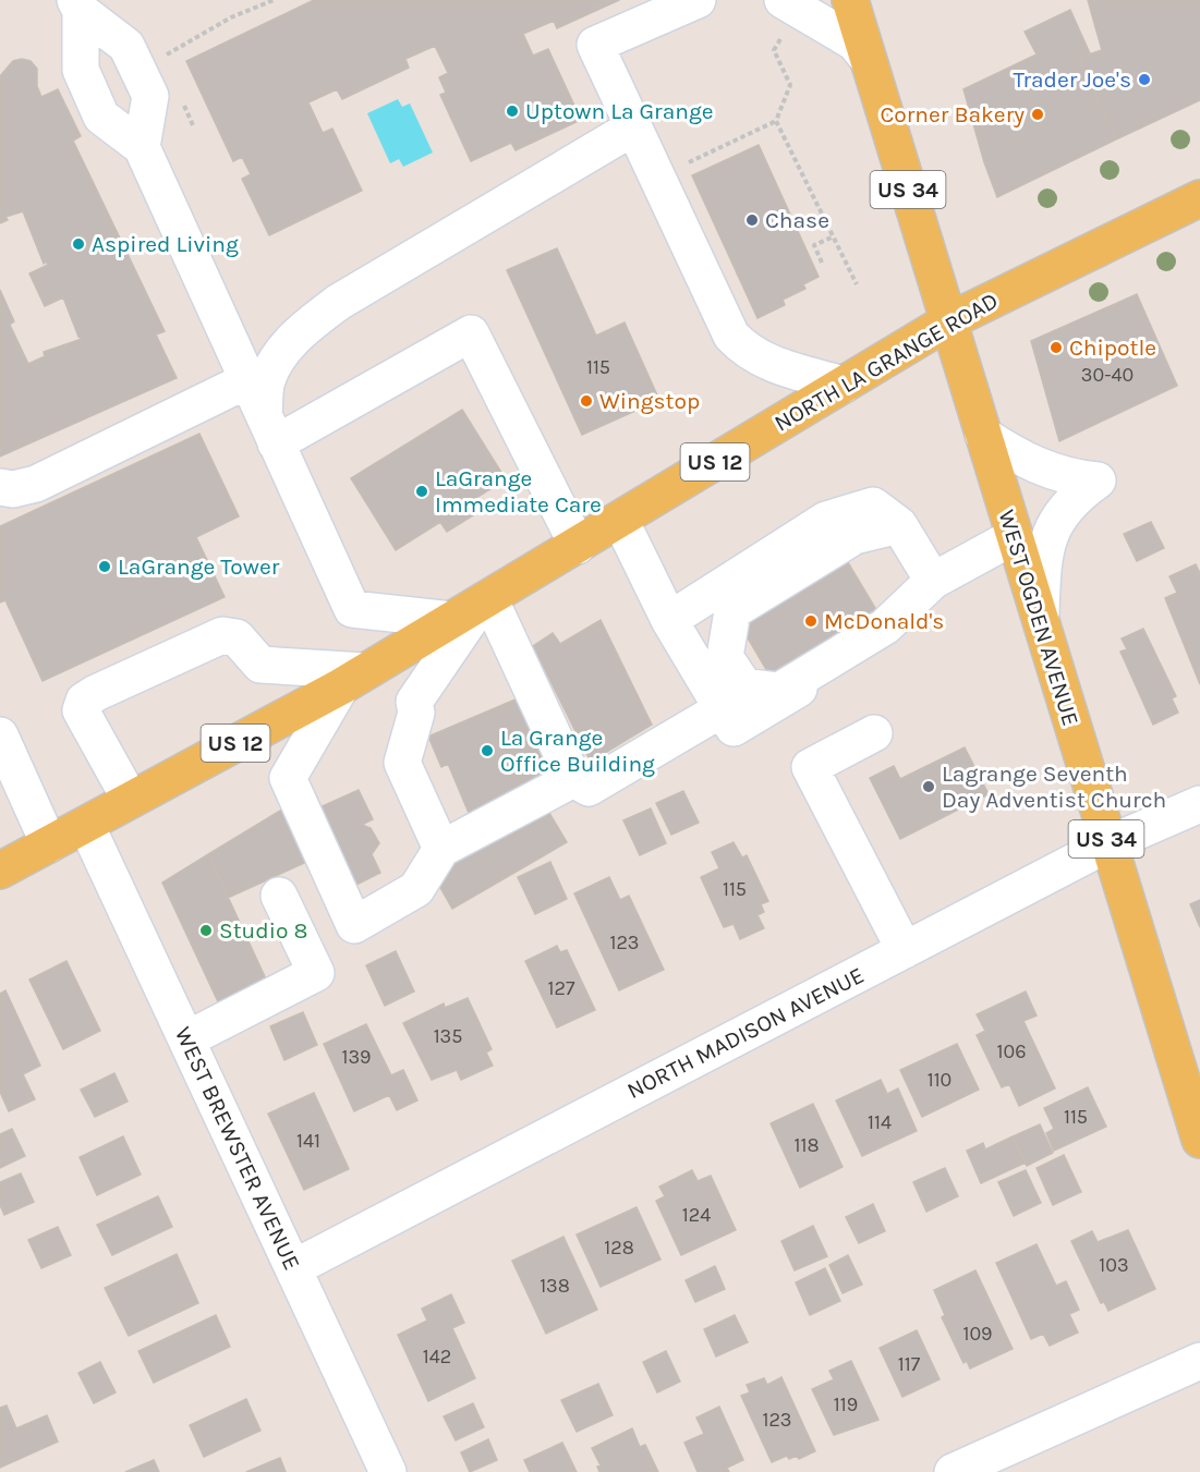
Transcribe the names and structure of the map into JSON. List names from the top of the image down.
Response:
{
  "streets": {
    "main road": [
      "US 34",
      "NORTH LA GRANGE ROAD",
      "US 12",
      "WEST OGDEN AVENUE"
    ],
    "street": ["NORTH MADISON AVENUE", "WEST BREWSTER AVENUE"]
  },
  "crossings": [
    ["US 34", "NORTH LA GRANGE ROAD"],
    ["US 34", "WEST OGDEN AVENUE"],
    ["NORTH LA GRANGE ROAD", "US 12"],
    ["NORTH LA GRANGE ROAD", "WEST OGDEN AVENUE"],
    ["US 12", "WEST BREWSTER AVENUE"],
    ["WEST OGDEN AVENUE", "NORTH MADISON AVENUE"],
    ["NORTH MADISON AVENUE", "WEST BREWSTER AVENUE"]
  ],
  "places": [
    "Trader Joe's",
    "Uptown La Grange",
    "Corner Bakery",
    "Chase",
    "Aspired Living",
    "Chipotle",
    "Wingstop",
    "LaGrange Immediate Care",
    "LaGrange Tower",
    "McDonald's",
    "La Grange Office Building",
    "Lagrange Seventh Day Adventist Church",
    "Studio 8"
  ],
  "house_numbers": [
    "115",
    "30-40",
    "115",
    "123",
    "127",
    "135",
    "106",
    "139",
    "110",
    "115",
    "114",
    "141",
    "118",
    "124",
    "128",
    "103",
    "138",
    "109",
    "142",
    "117",
    "119",
    "123"
  ]
}
